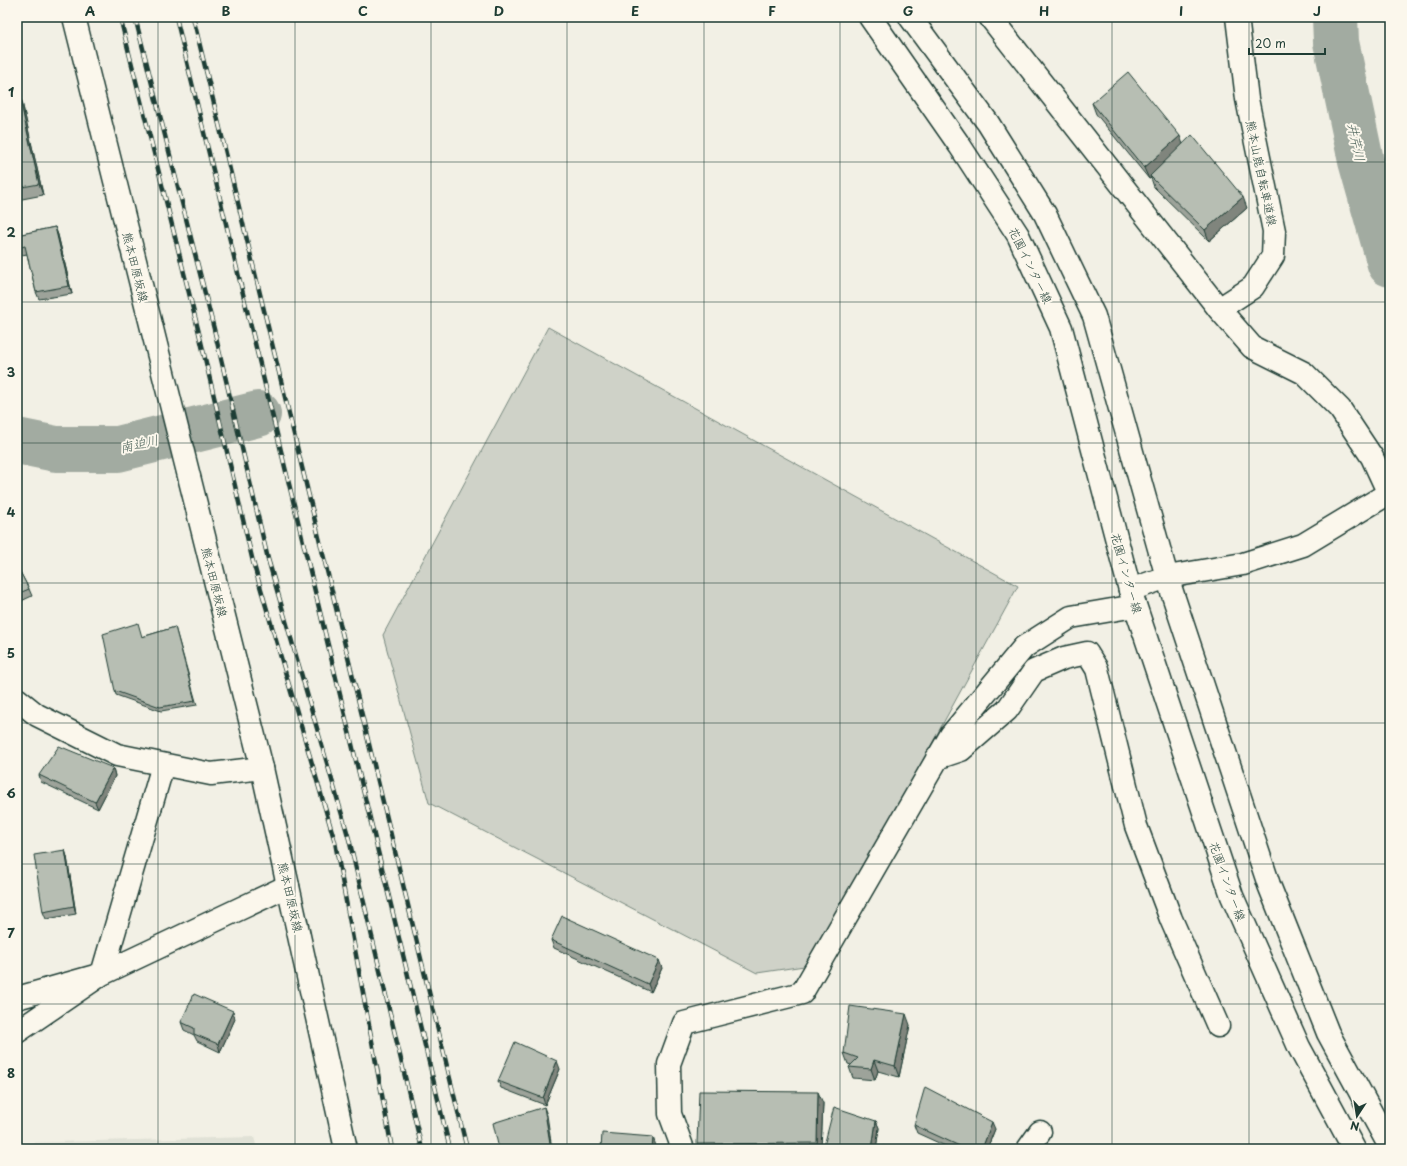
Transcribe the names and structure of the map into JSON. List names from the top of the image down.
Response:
{
  "streets": {
    "main road": ["熊本山鹿自転車道線", "花園インター線", "熊本田原坂線"]
  },
  "water": ["井芹川", "南迫川"],
  "scale_bar": "20 m",
  "north": "bottom",
  "grid": {
    "columns": [
      "A",
      "B",
      "C",
      "D",
      "E",
      "F",
      "G",
      "H",
      "I",
      "J"
    ],
    "rows": [
      "1",
      "2",
      "3",
      "4",
      "5",
      "6",
      "7",
      "8"
    ]
  }
}
